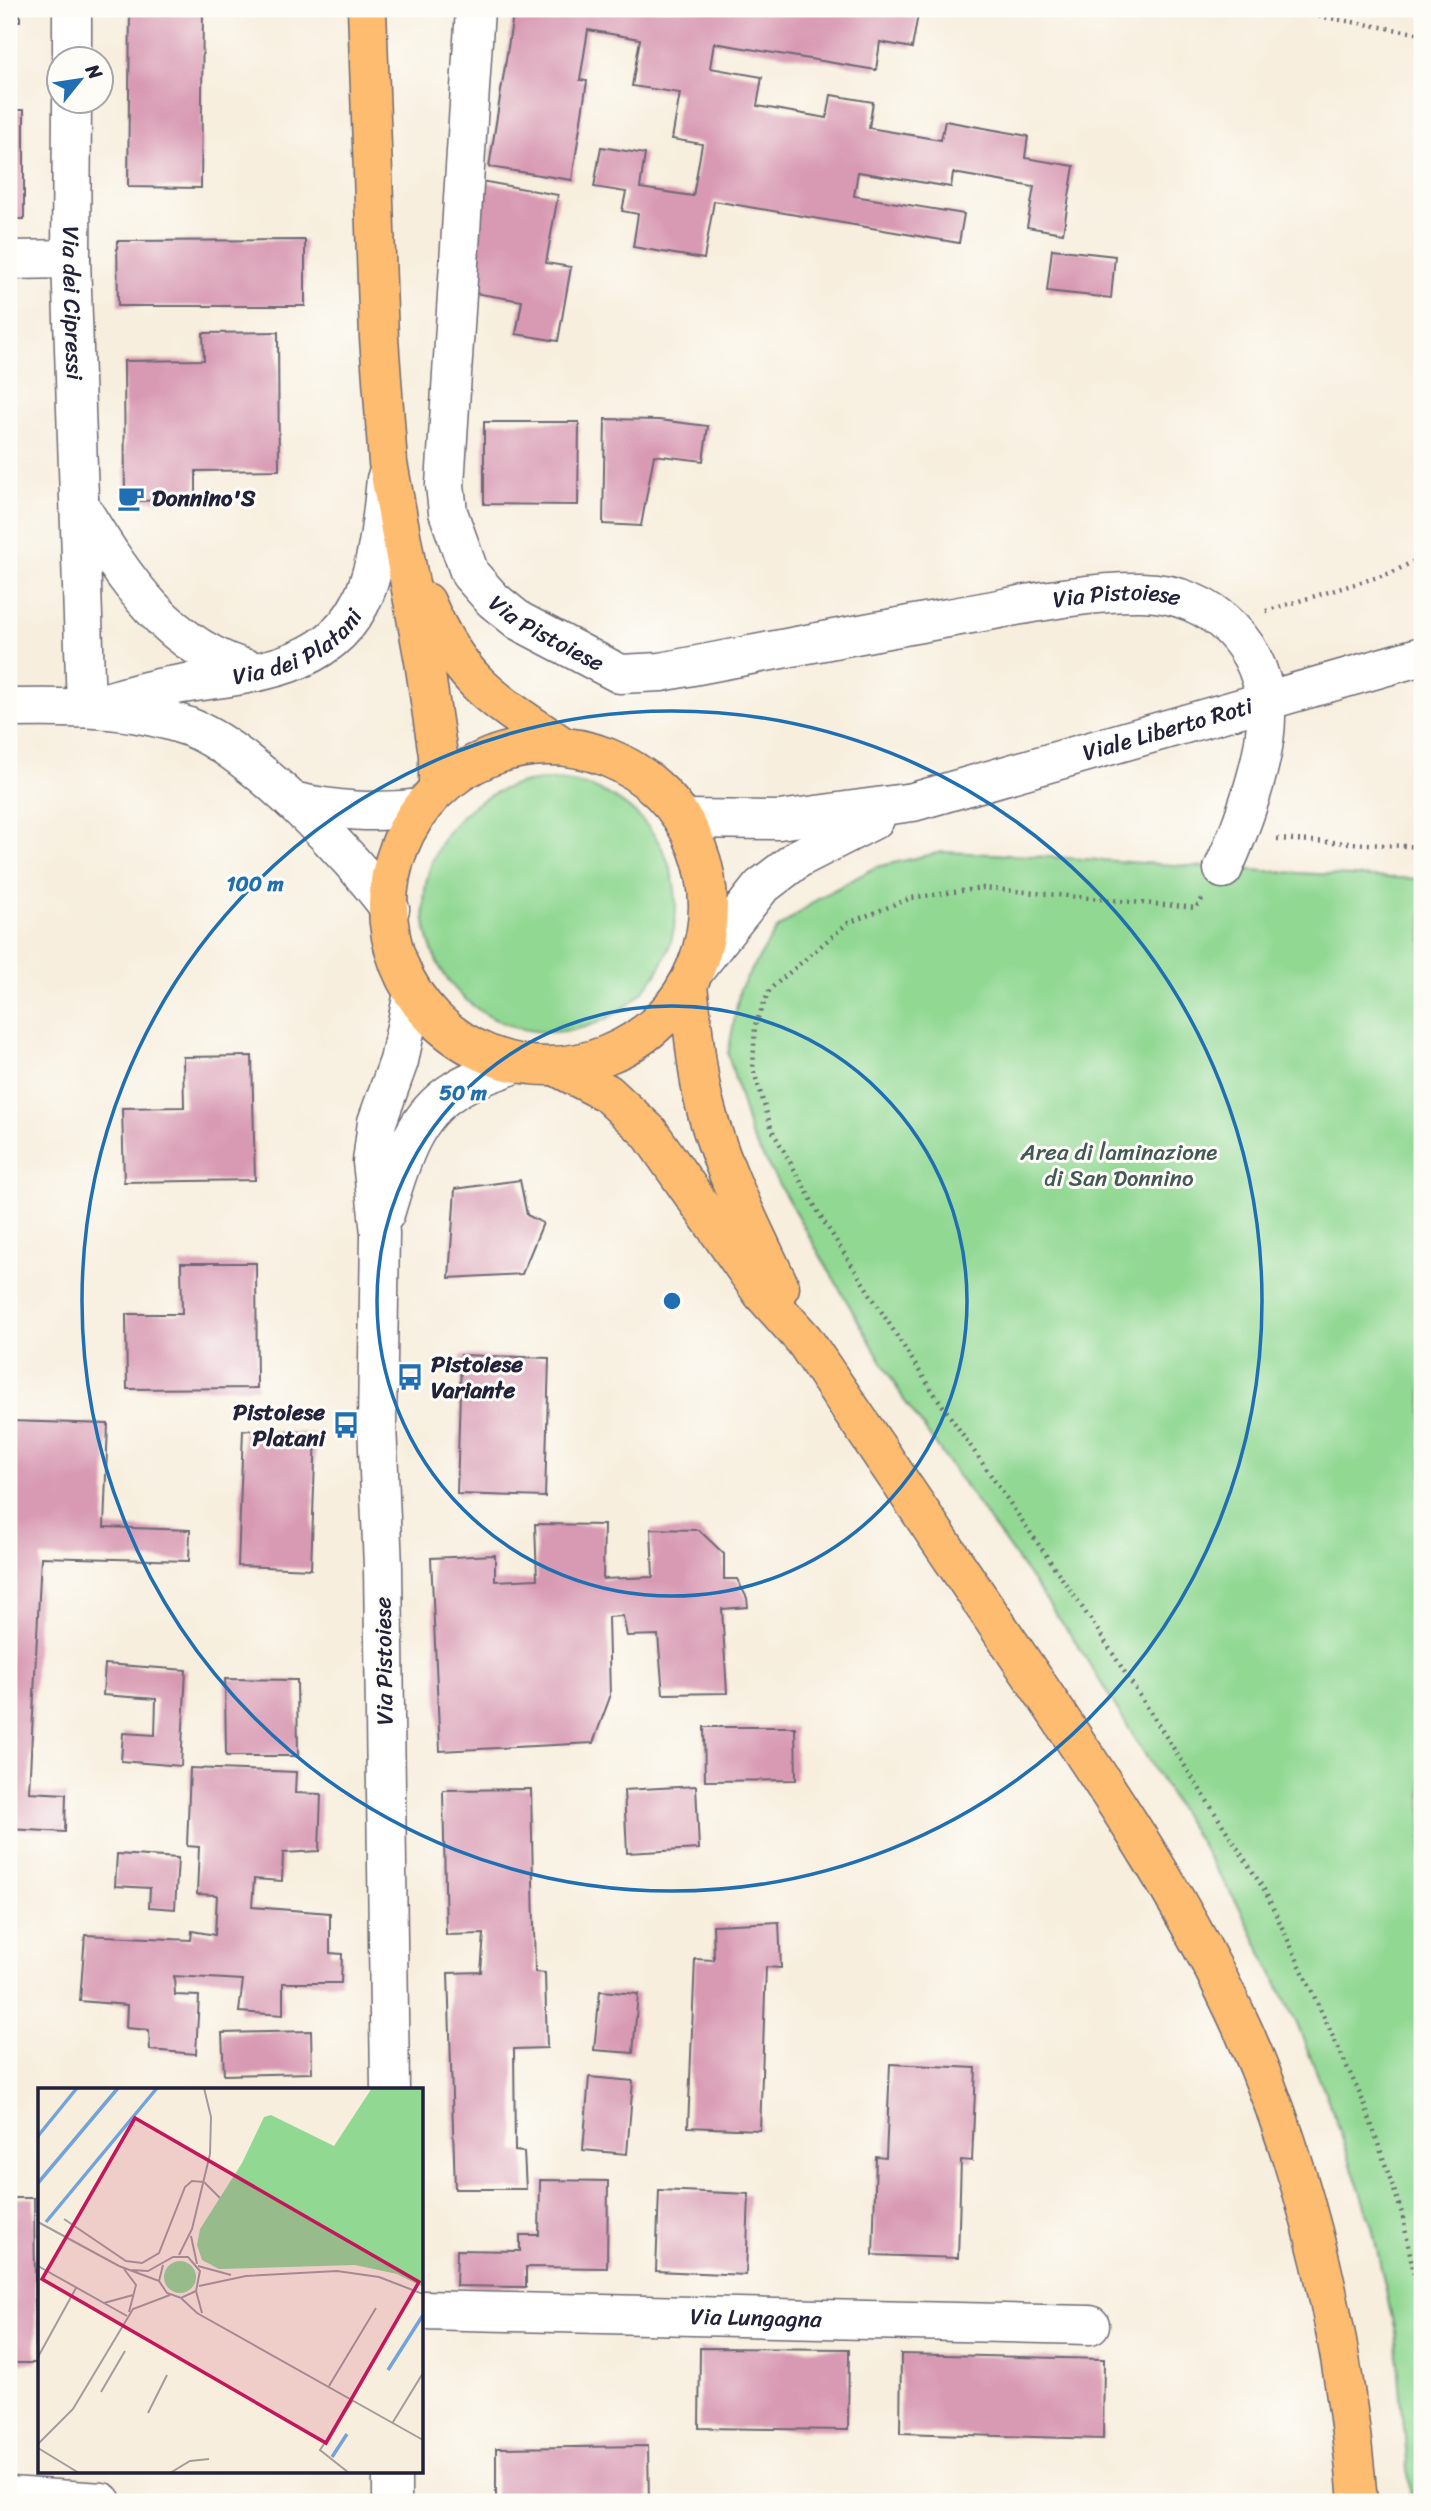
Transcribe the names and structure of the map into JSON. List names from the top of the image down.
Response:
{
  "streets": {
    "main road": ["Via Pistoiese"],
    "street": [
      "Via dei Cipressi",
      "Via dei Platani",
      "Viale Liberto Roti",
      "Via Lungagna"
    ]
  },
  "crossings": [
    ["Via dei Cipressi", "Via dei Platani"],
    ["Via Pistoiese", "Via dei Platani"],
    ["Via Pistoiese", "Viale Liberto Roti"]
  ],
  "parks": ["Area di laminazione di San Donnino"],
  "places": {
    "cafe": ["Donnino'S"],
    "bus stop": ["Pistoiese Variante", "Pistoiese Platani"]
  },
  "north": "top right",
  "rings": ["100 m", "50 m"]
}
